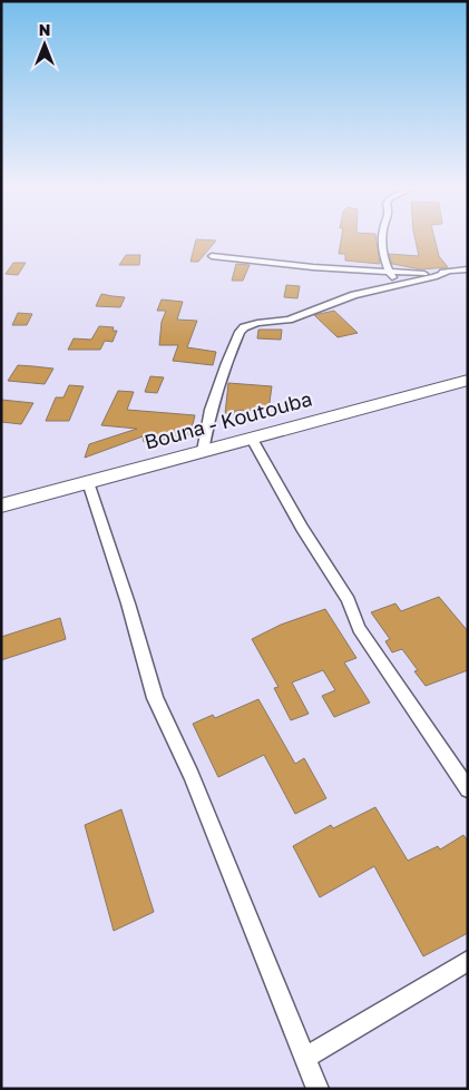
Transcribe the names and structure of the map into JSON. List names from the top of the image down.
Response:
{
  "streets": {
    "main road": ["Bouna - Koutouba"]
  },
  "north": "top"
}
